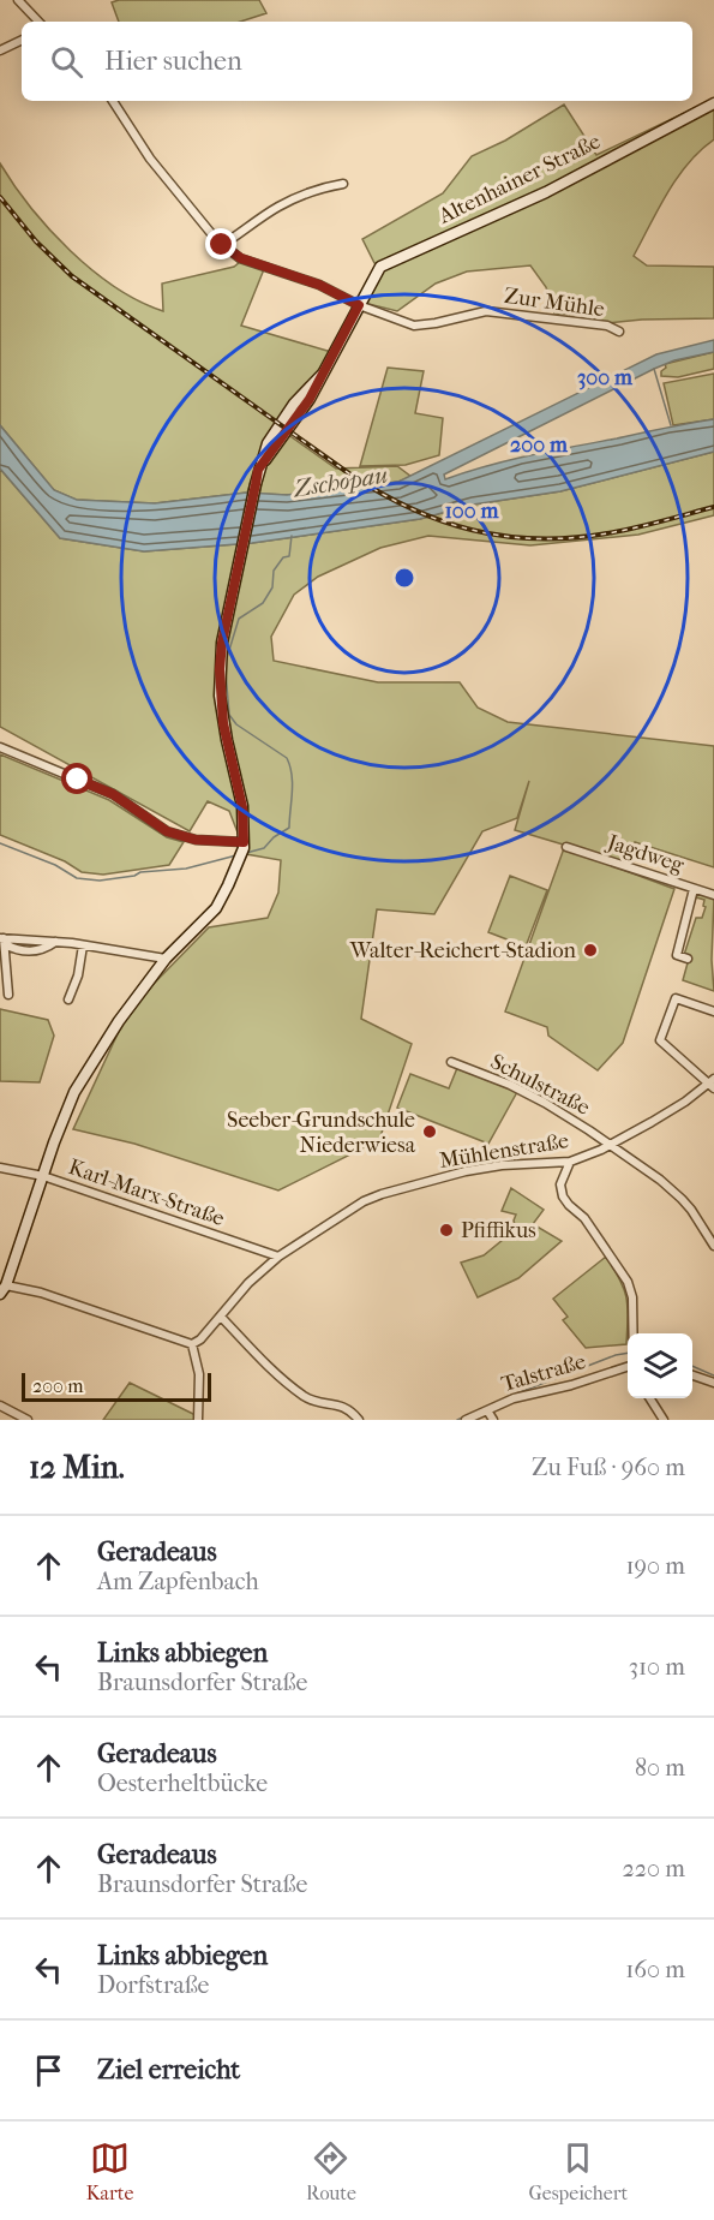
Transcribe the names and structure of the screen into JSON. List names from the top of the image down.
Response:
{
  "streets": {
    "street": [
      "Altenhainer Straße",
      "Zur Mühle",
      "Jagdweg",
      "Schulstraße",
      "Mühlenstraße",
      "Karl-Marx-Straße",
      "Talstraße"
    ]
  },
  "crossings": [
    ["Altenhainer Straße", "Zur Mühle"],
    ["Schulstraße", "Mühlenstraße"],
    ["Mühlenstraße", "Karl-Marx-Straße"]
  ],
  "water": ["Zschopau"],
  "places": ["Walter-Reichert-Stadion", "Seeber-Grundschule Niederwiesa", "Pfiffikus"],
  "scale_bar": "200 m",
  "page": {
    "search": "Hier suchen",
    "scale": "200 m",
    "heading": ["12 Min.", "Zu Fuß · 960 m"],
    "list": [
      ["Geradeaus", "Am Zapfenbach", "190 m"],
      ["Links abbiegen", "Braunsdorfer Straße", "310 m"],
      ["Geradeaus", "Oesterheltbücke", "80 m"],
      ["Geradeaus", "Braunsdorfer Straße", "220 m"],
      ["Links abbiegen", "Dorfstraße", "160 m"],
      "Ziel erreicht"
    ],
    "nav": ["Karte", "Route", "Gespeichert"]
  },
  "rings": ["300 m", "200 m", "100 m"]
}
